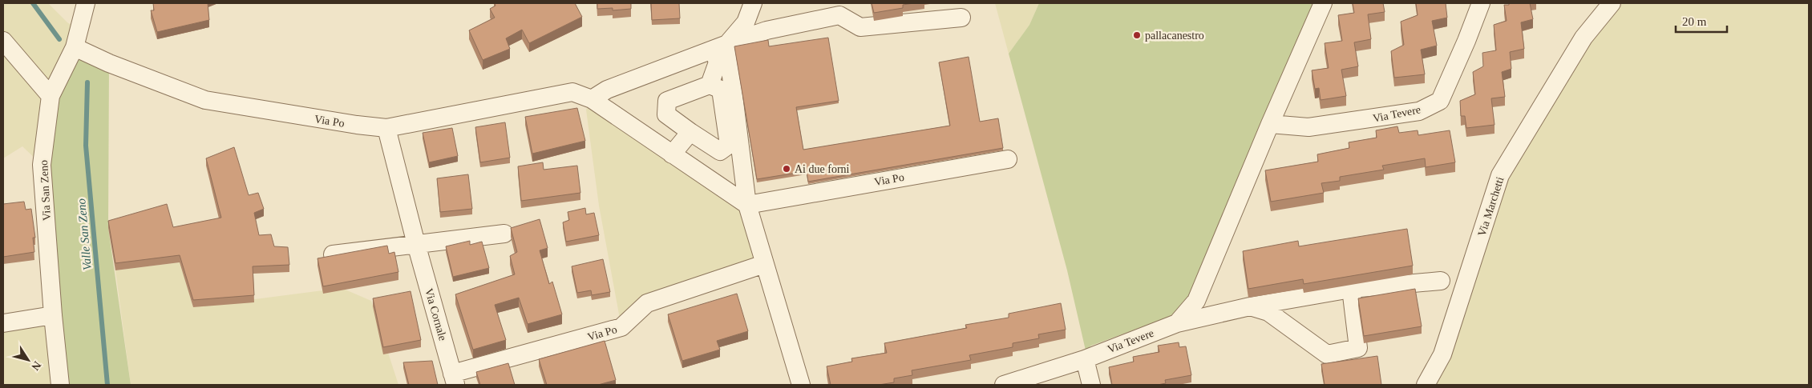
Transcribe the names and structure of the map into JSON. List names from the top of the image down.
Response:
{
  "streets": {
    "street": [
      "Via Tevere",
      "Via Po",
      "Via San Zeno",
      "Via Marchetti",
      "Via Cornale"
    ]
  },
  "crossings": [
    ["Via Po", "Via San Zeno"],
    ["Via Po", "Via Cornale"]
  ],
  "water": ["Valle San Zeno"],
  "places": ["pallacanestro", "Ai due forni"],
  "scale_bar": "20 m",
  "north": "bottom right"
}
